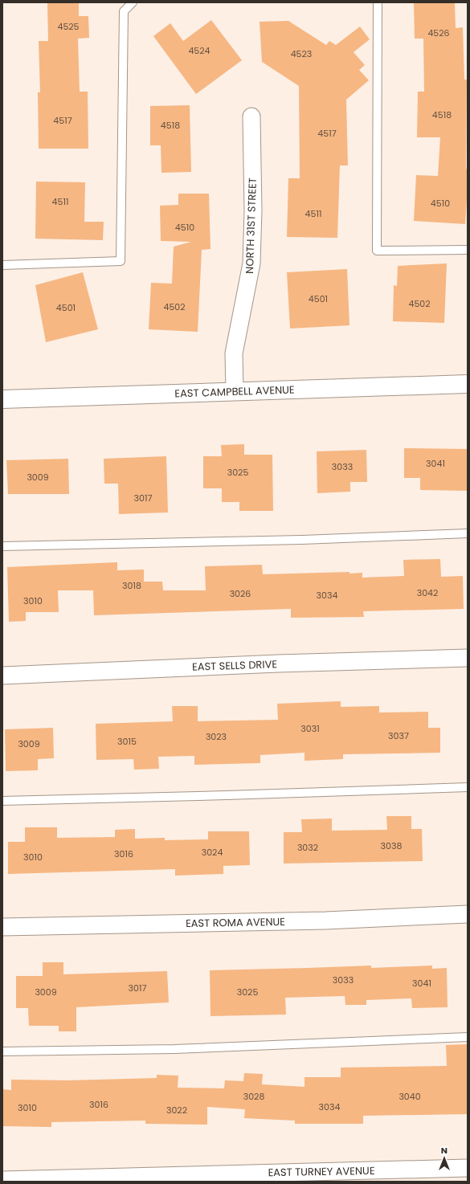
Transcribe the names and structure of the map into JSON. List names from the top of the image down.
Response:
{
  "streets": {
    "street": [
      "NORTH 31ST STREET",
      "EAST CAMPBELL AVENUE",
      "EAST SELLS DRIVE",
      "EAST ROMA AVENUE",
      "EAST TURNEY AVENUE"
    ]
  },
  "crossings": [
    ["NORTH 31ST STREET", "EAST CAMPBELL AVENUE"]
  ],
  "house_numbers": [
    "4525",
    "4526",
    "4524",
    "4523",
    "4518",
    "4517",
    "4518",
    "4517",
    "4511",
    "4510",
    "4511",
    "4510",
    "4501",
    "4502",
    "4502",
    "4501",
    "3041",
    "3033",
    "3025",
    "3009",
    "3017",
    "3018",
    "3042",
    "3026",
    "3034",
    "3010",
    "3031",
    "3037",
    "3023",
    "3015",
    "3009",
    "3038",
    "3032",
    "3024",
    "3016",
    "3010",
    "3033",
    "3041",
    "3017",
    "3009",
    "3025",
    "3028",
    "3040",
    "3016",
    "3034",
    "3010",
    "3022"
  ],
  "north": "top"
}
